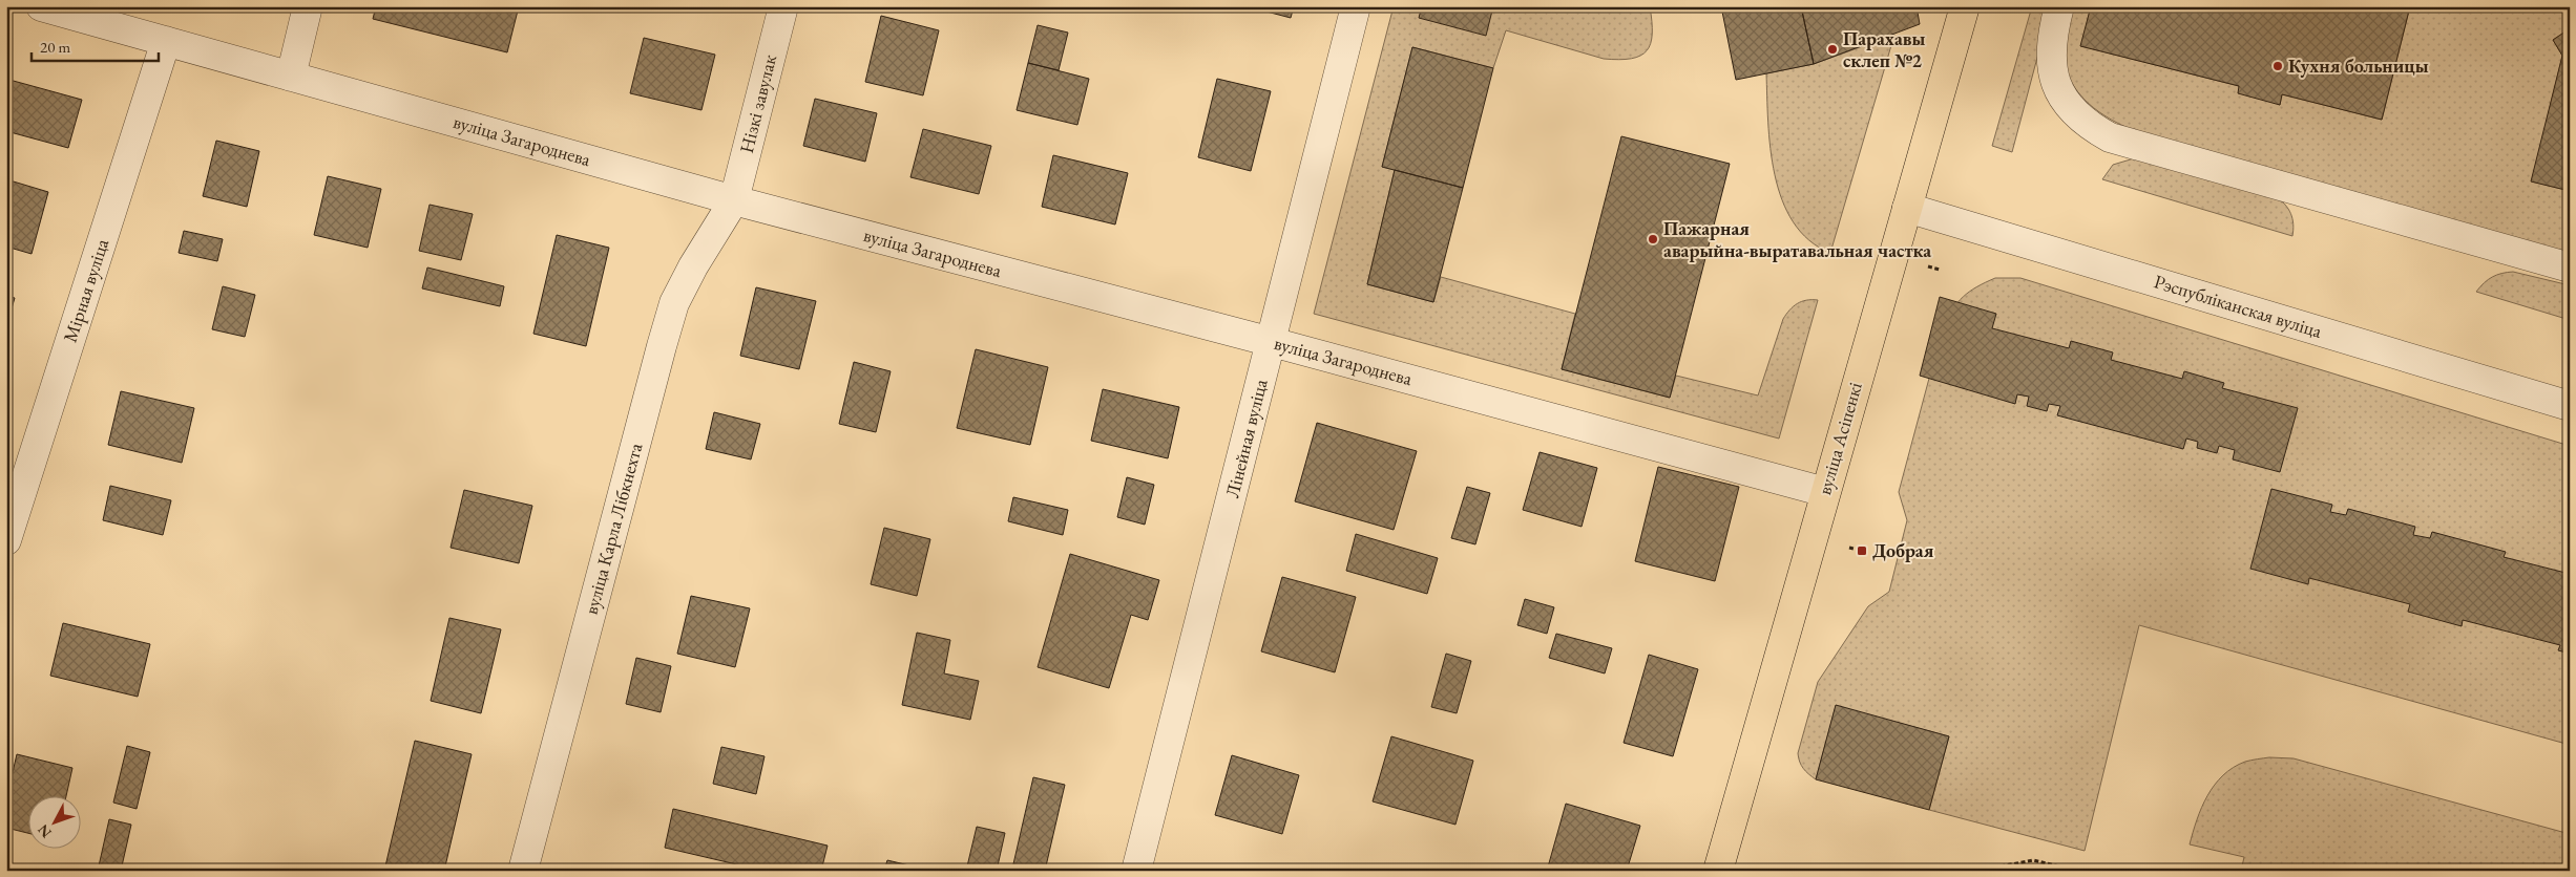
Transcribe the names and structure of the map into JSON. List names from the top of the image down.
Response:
{
  "streets": {
    "main road": ["вуліца Асіпенкі"],
    "street": [
      "Нізкі завулак",
      "вуліца Загароднева",
      "Мірная вуліца",
      "Рэспубліканская вуліца",
      "Лінейная вуліца",
      "вуліца Карла Лібкнехта"
    ]
  },
  "crossings": [
    ["Нізкі завулак", "вуліца Загароднева"],
    ["Нізкі завулак", "вуліца Карла Лібкнехта"],
    ["вуліца Загароднева", "Мірная вуліца"],
    ["вуліца Загароднева", "Лінейная вуліца"],
    ["вуліца Загароднева", "вуліца Асіпенкі"],
    ["вуліца Загароднева", "вуліца Карла Лібкнехта"],
    ["Рэспубліканская вуліца", "вуліца Асіпенкі"]
  ],
  "places": {
    "other": ["Парахавы склеп №2", "Кухня больницы", "Пажарная аварыйна-выратавальная частка"],
    "transit": ["Добрая"]
  },
  "scale_bar": "20 m",
  "north": "bottom left"
}
